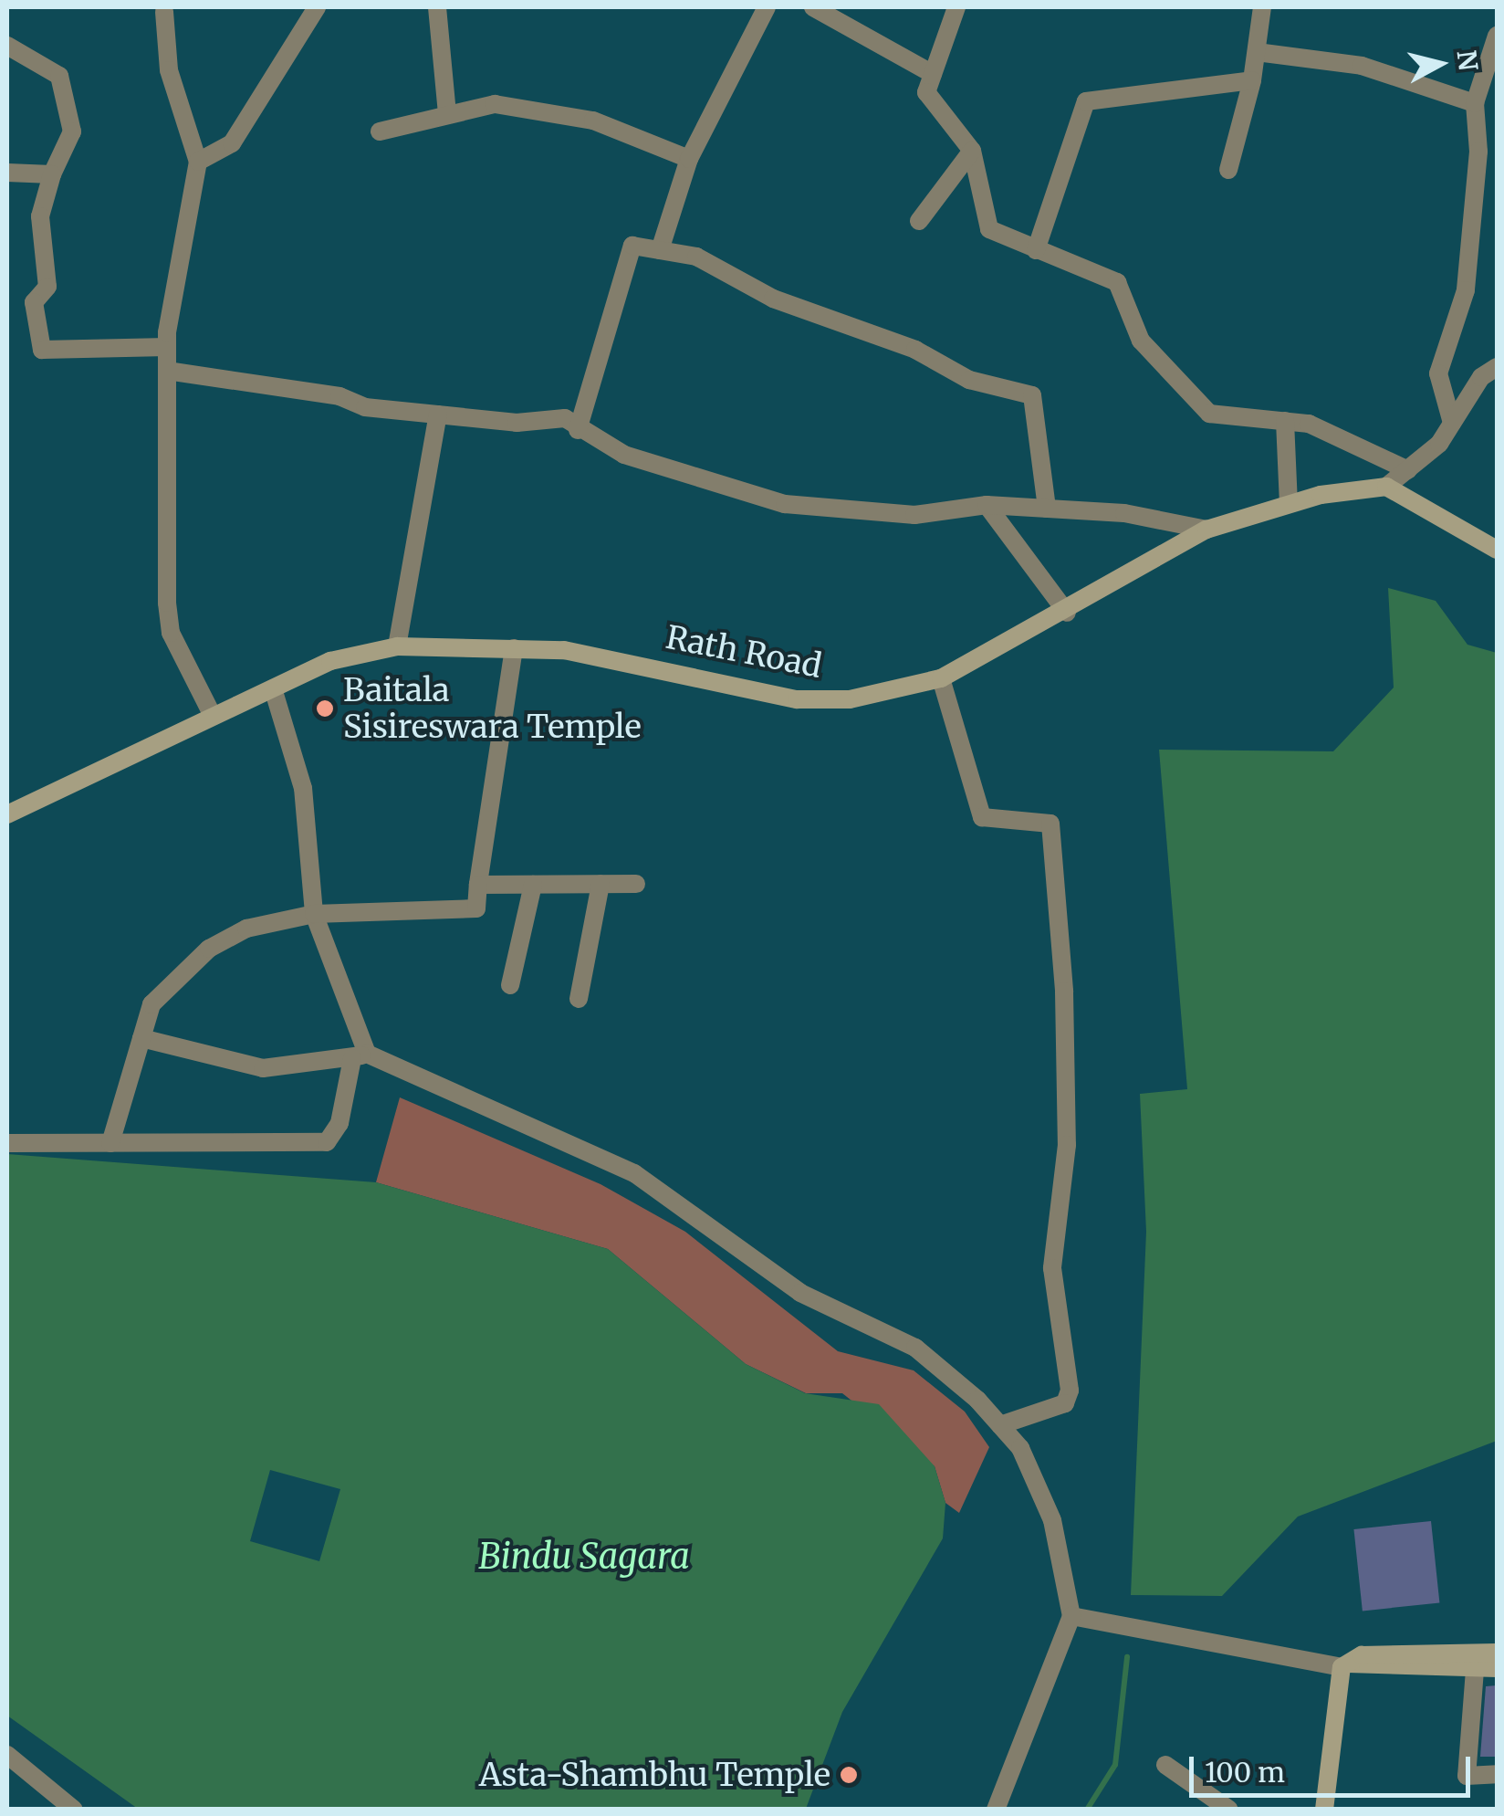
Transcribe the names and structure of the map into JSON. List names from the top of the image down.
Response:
{
  "streets": {
    "street": ["Rath Road"]
  },
  "water": ["Bindu Sagara"],
  "places": ["Baitala Sisireswara Temple", "Asta-Shambhu Temple"],
  "scale_bar": "100 m",
  "north": "right"
}
